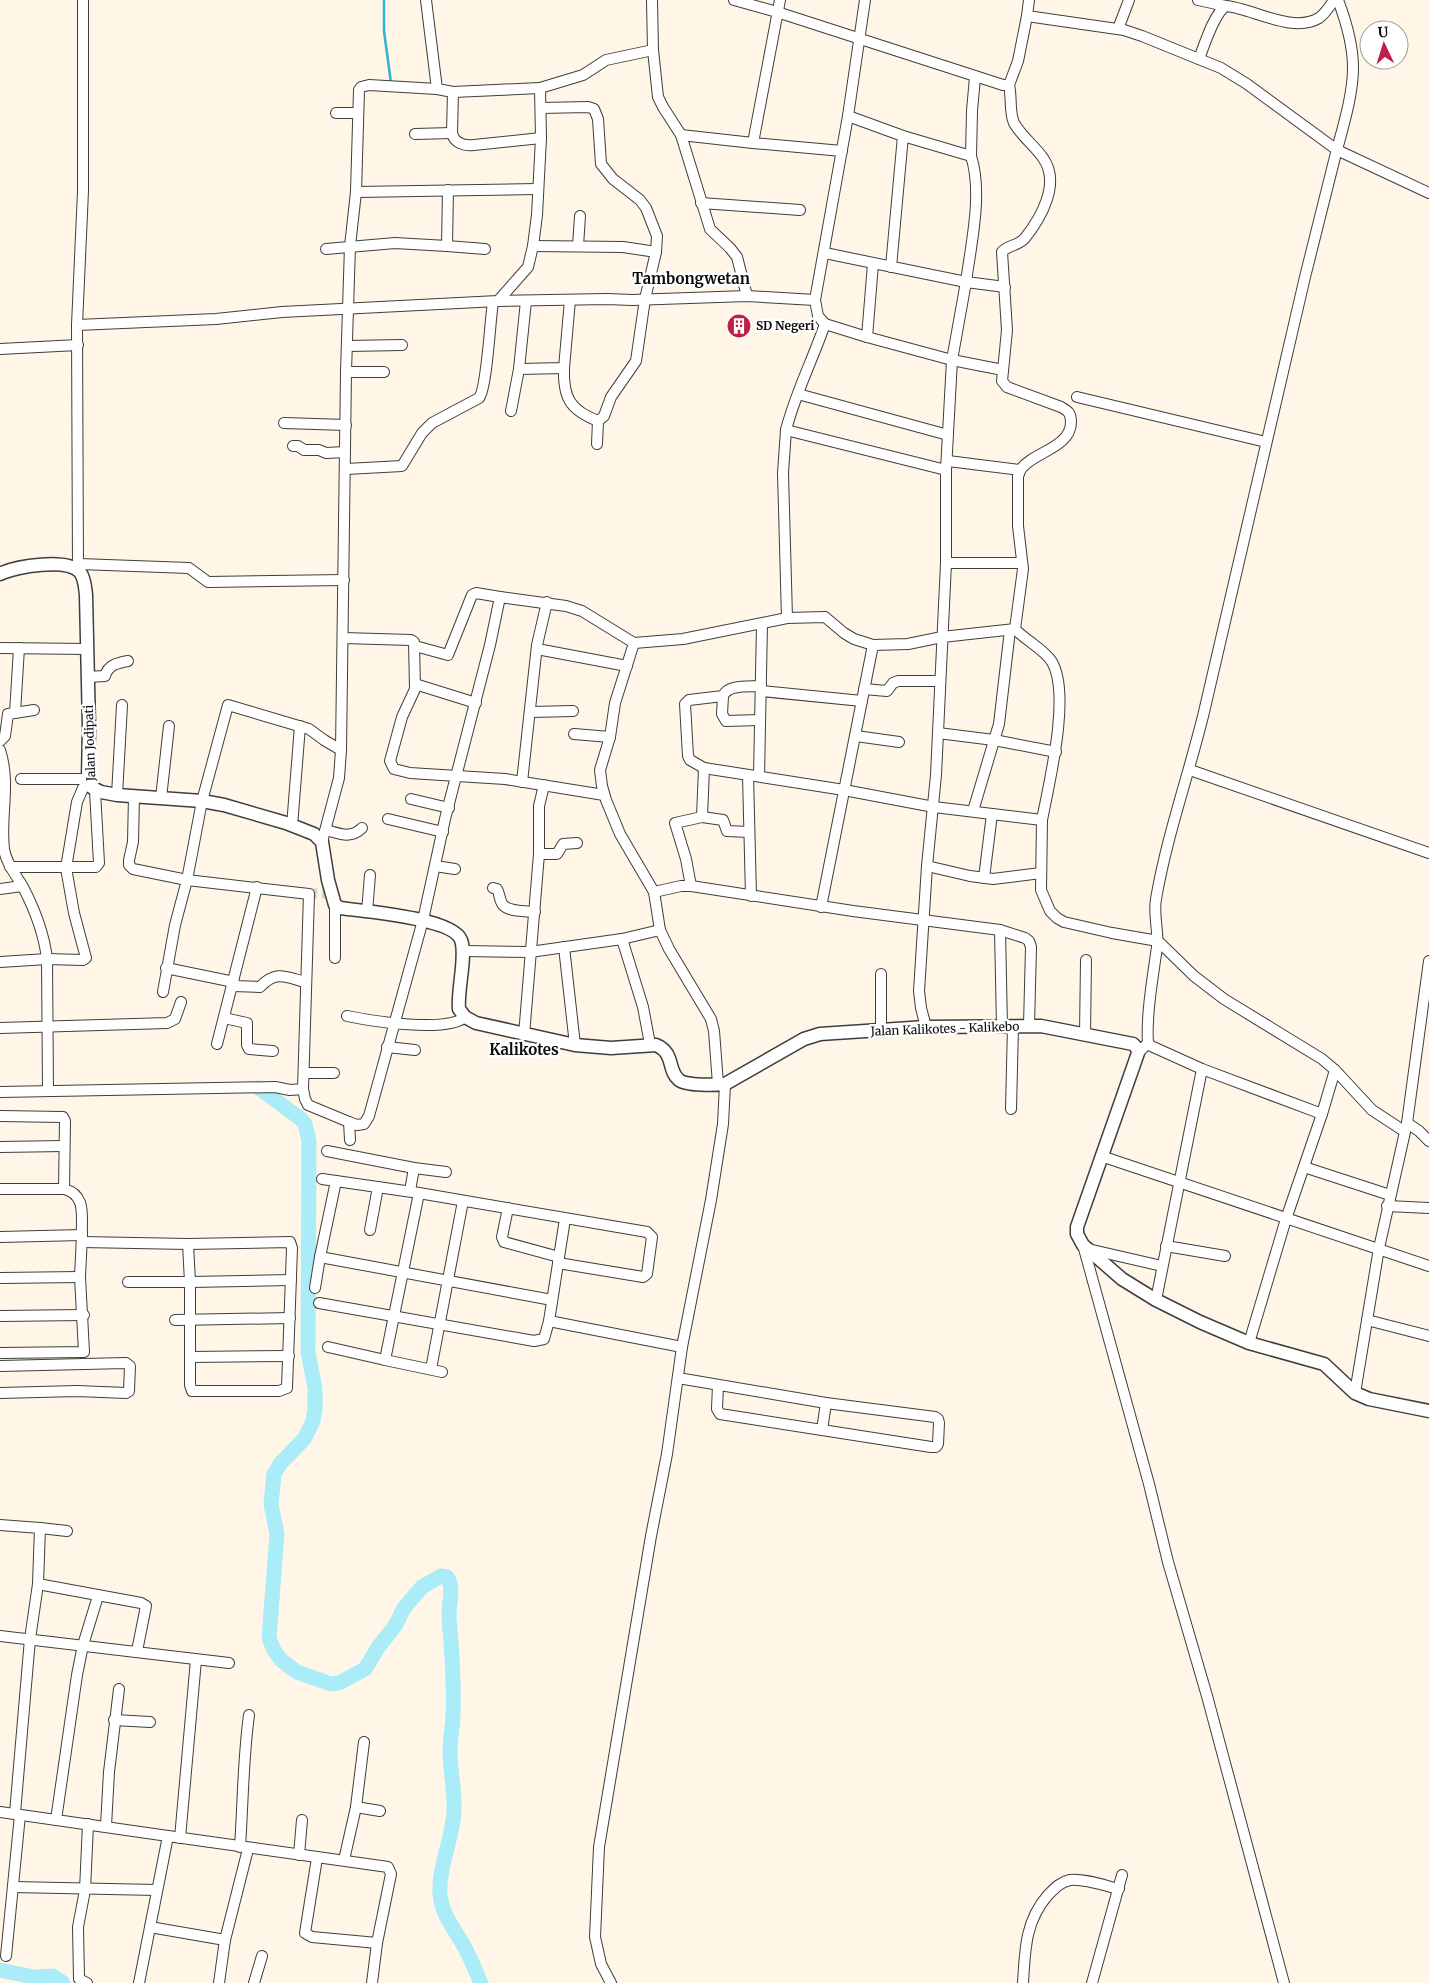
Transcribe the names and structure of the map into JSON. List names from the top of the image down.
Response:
{
  "streets": {
    "street": ["Jalan Jodipati", "Jalan Kalikotes - Kalikebo"]
  },
  "districts": ["Tambongwetan", "Kalikotes"],
  "places": {
    "building": ["SD Negeri"]
  },
  "north": "top"
}
